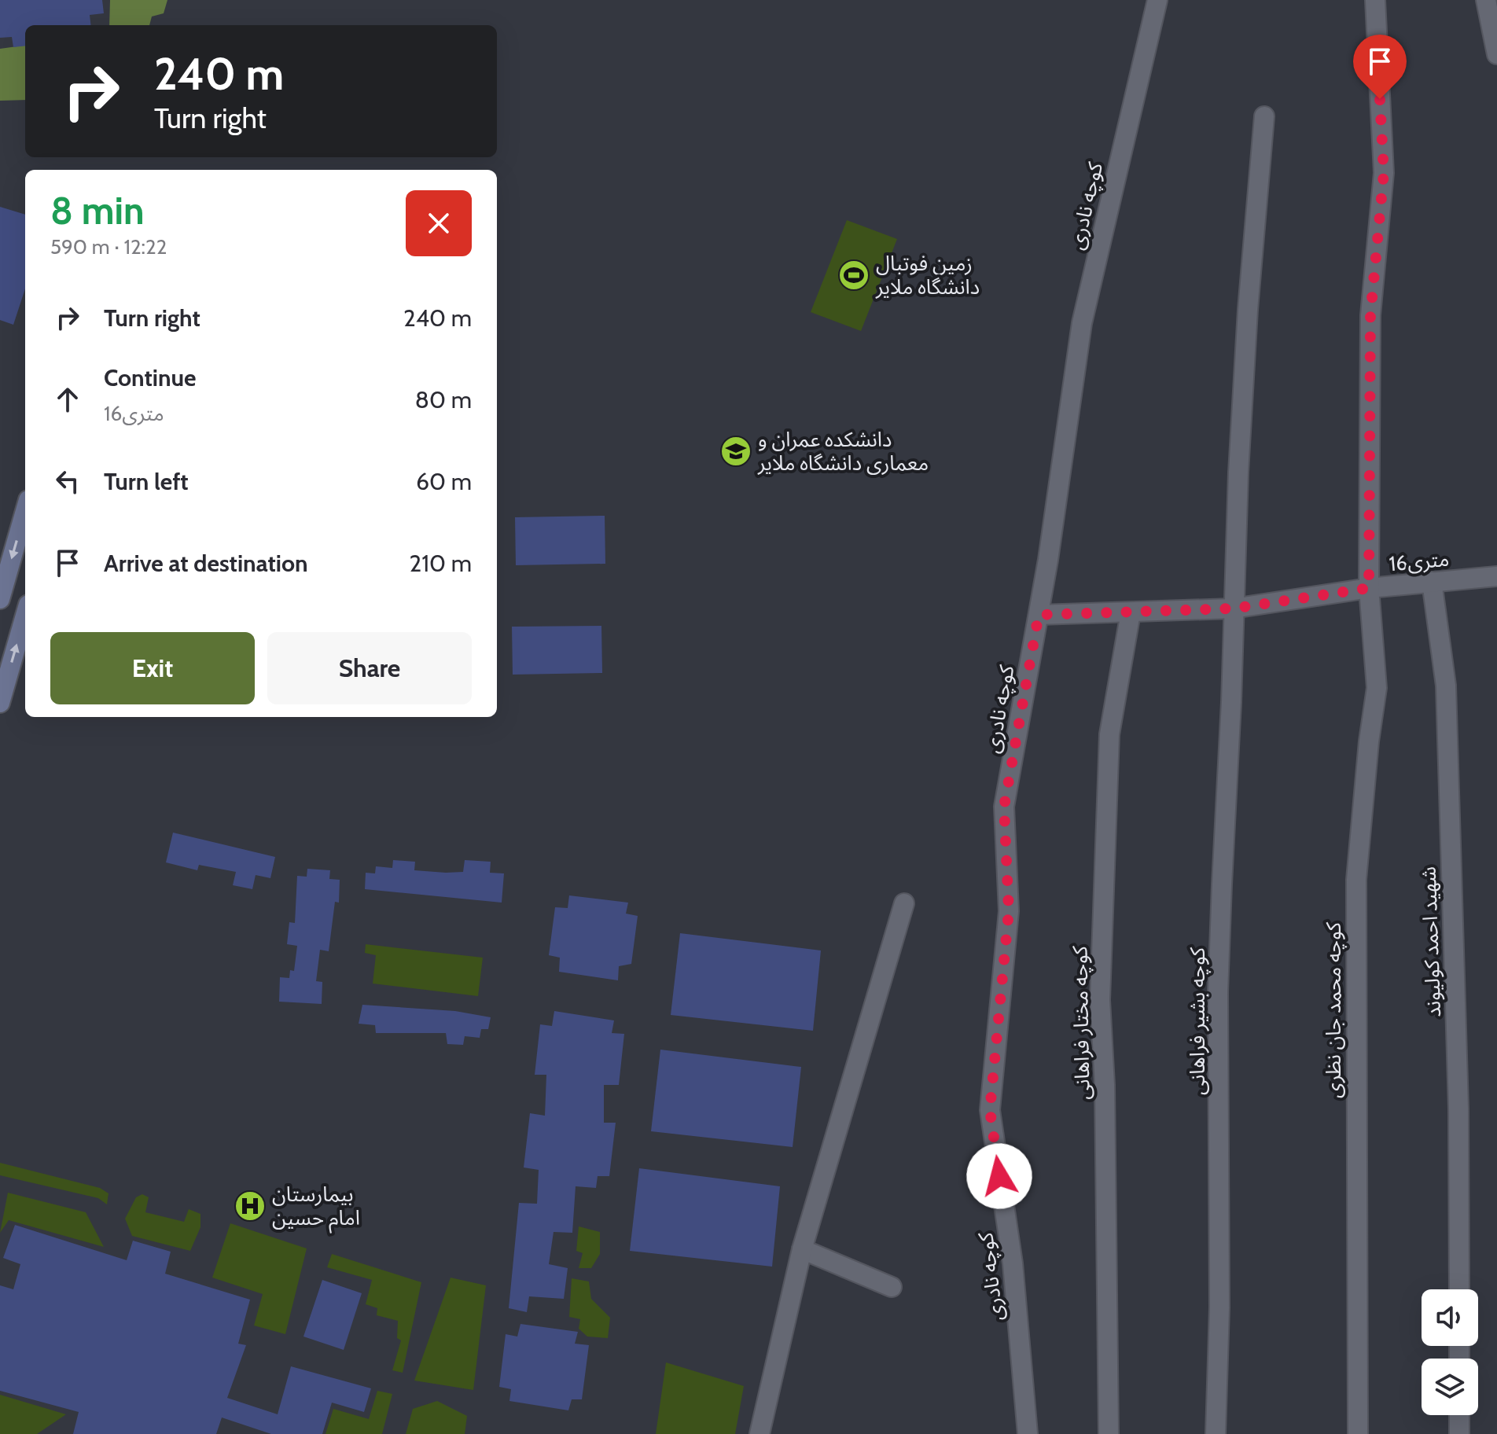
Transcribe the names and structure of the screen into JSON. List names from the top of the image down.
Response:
{
  "streets": {
    "street": [
      "کوچه نادری",
      "16متری",
      "شهید احمد کولیوند",
      "کوچه محمد جان نظری",
      "کوچه بشیر فراهانی",
      "کوچه مختار فراهانی"
    ]
  },
  "crossings": [
    ["کوچه نادری", "16متری"],
    ["16متری", "شهید احمد کولیوند"],
    ["16متری", "کوچه محمد جان نظری"],
    ["16متری", "کوچه بشیر فراهانی"],
    ["16متری", "کوچه مختار فراهانی"]
  ],
  "places": {
    "sports": ["زمین فوتبال دانشگاه ملایر"],
    "school or university": ["دانشکده عمران و معماری دانشگاه ملایر"],
    "hospital": ["بیمارستان امام حسین"]
  },
  "page": {
    "turn": ["240 m", "Turn right"],
    "heading": ["8 min", "590 m · 12:22"],
    "list": [
      {
        "name": "Turn right",
        "value": "240 m"
      },
      {
        "name": "Continue",
        "note": "16متری",
        "value": "80 m"
      },
      {
        "name": "Turn left",
        "value": "60 m"
      },
      {
        "name": "Arrive at destination",
        "value": "210 m"
      }
    ],
    "buttons": ["Exit", "Share"]
  }
}
